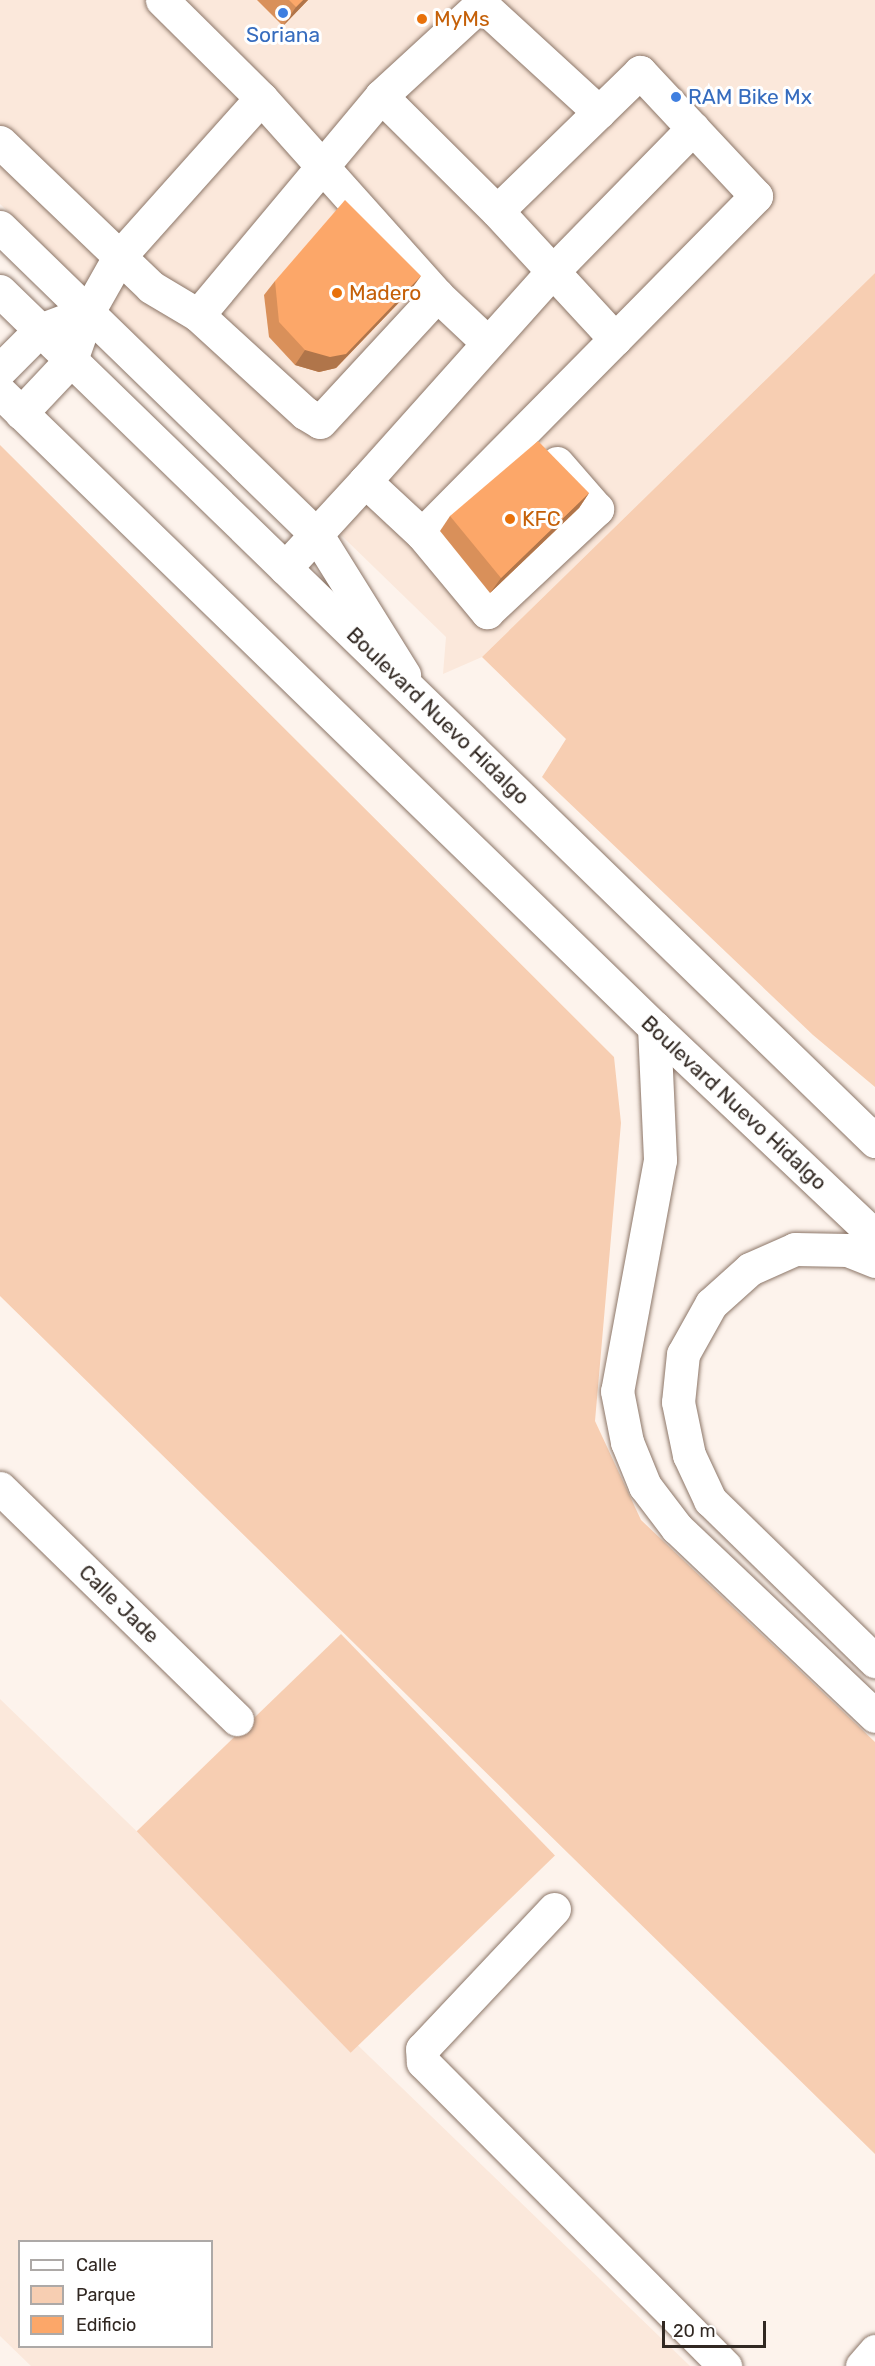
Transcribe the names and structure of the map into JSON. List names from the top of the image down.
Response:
{
  "streets": {
    "main road": ["Boulevard Nuevo Hidalgo", "Calle Jade"]
  },
  "places": [
    "Soriana",
    "MyMs",
    "RAM Bike Mx",
    "Madero",
    "KFC"
  ],
  "legend": ["Calle", "Parque", "Edificio"],
  "scale_bar": "20 m"
}
